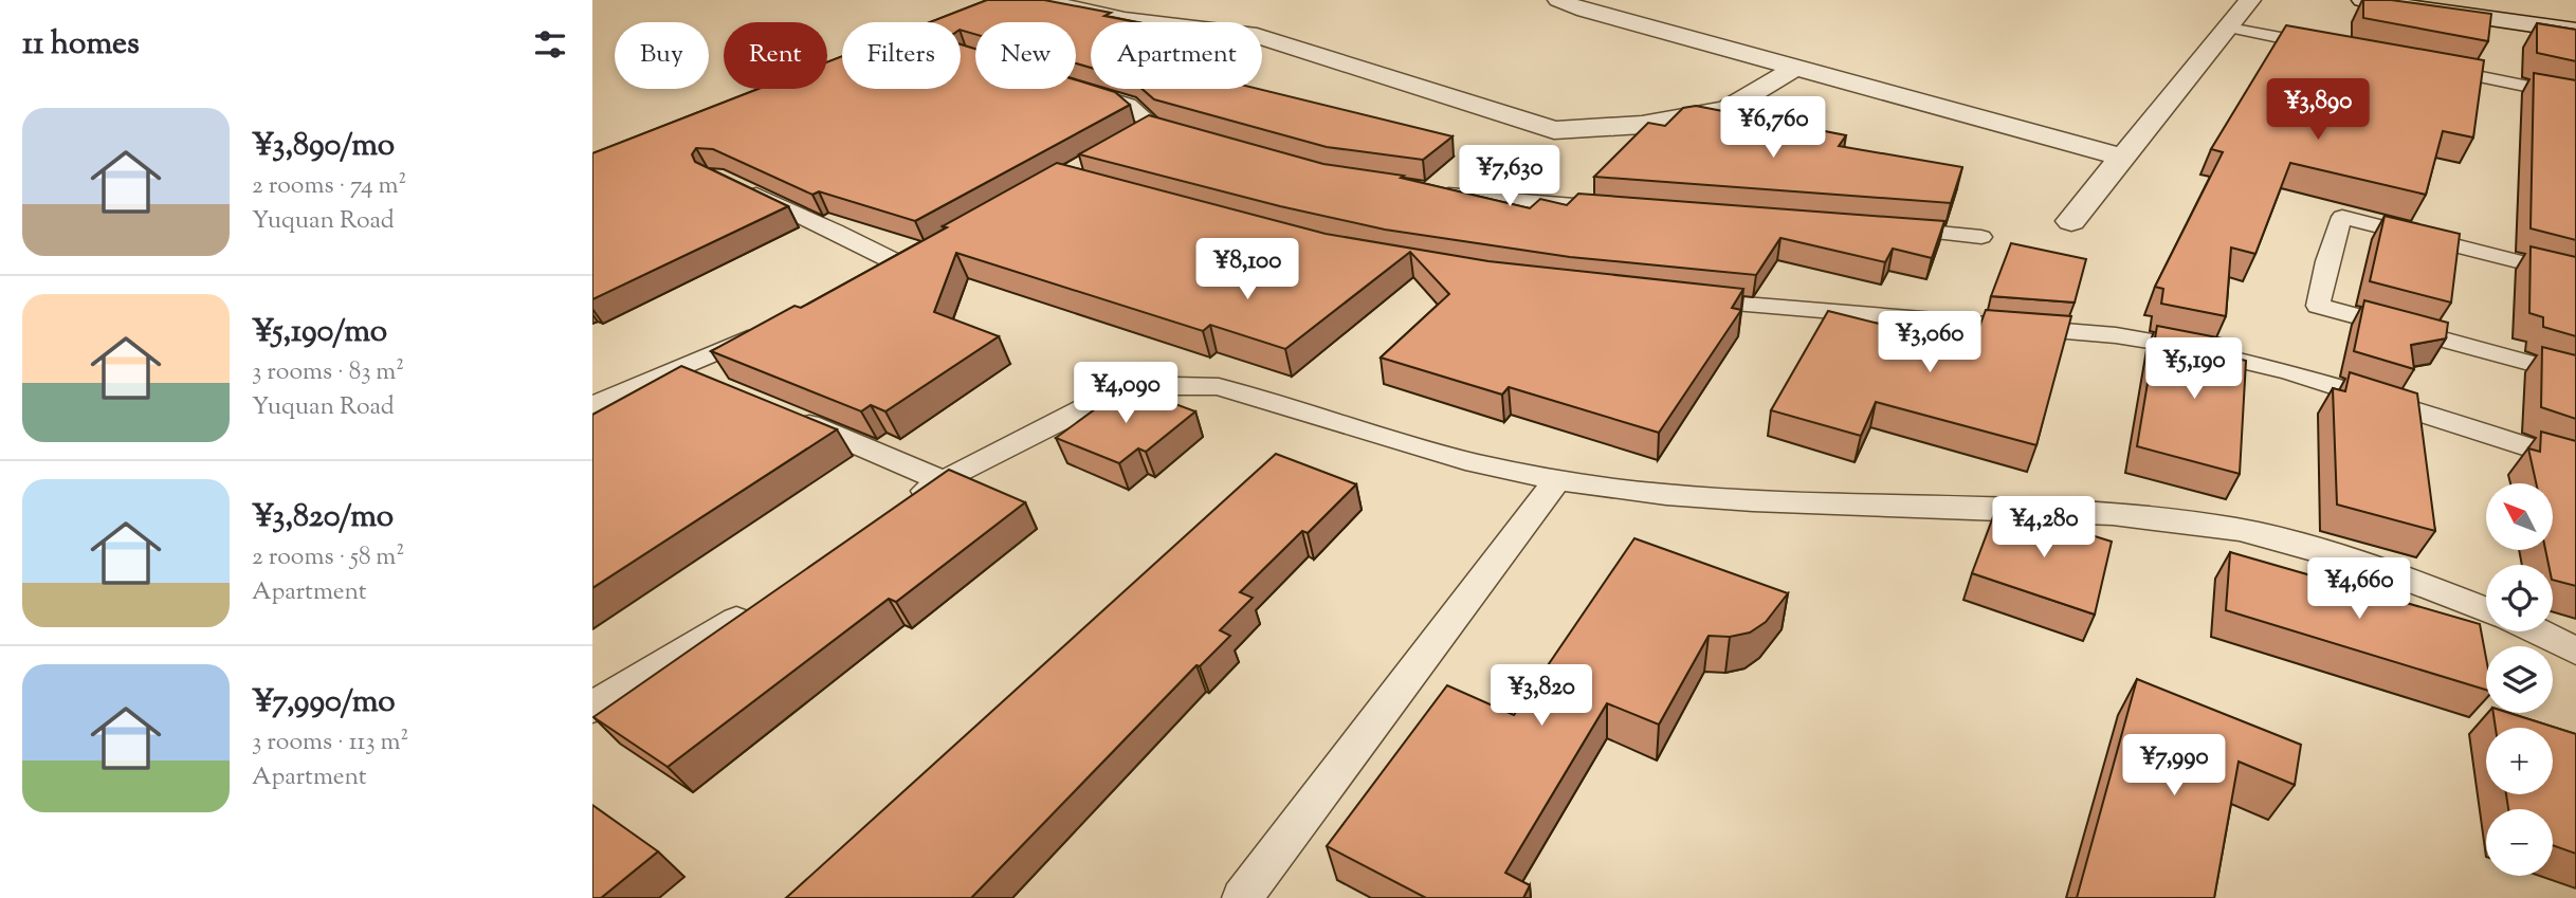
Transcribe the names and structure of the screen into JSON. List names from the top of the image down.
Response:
{
  "north": "top left",
  "page": {
    "heading": "11 homes",
    "chip": [
      "Buy",
      "Rent",
      "Filters",
      "New",
      "Apartment"
    ],
    "price": [
      "¥3,890",
      "¥6,760",
      "¥7,630",
      "¥8,100",
      "¥3,060",
      "¥5,190",
      "¥4,090",
      "¥4,280",
      "¥4,660",
      "¥3,820",
      "¥7,990"
    ],
    "list": [
      {
        "name": "¥3,890/mo",
        "note": "2 rooms · 74 m² · Yuquan Road"
      },
      {
        "name": "¥5,190/mo",
        "note": "3 rooms · 83 m² · Yuquan Road"
      },
      {
        "name": "¥3,820/mo",
        "note": "2 rooms · 58 m² · Apartment"
      },
      {
        "name": "¥7,990/mo",
        "note": "3 rooms · 113 m² · Apartment"
      }
    ],
    "map_buttons": ["+", "−"]
  }
}
